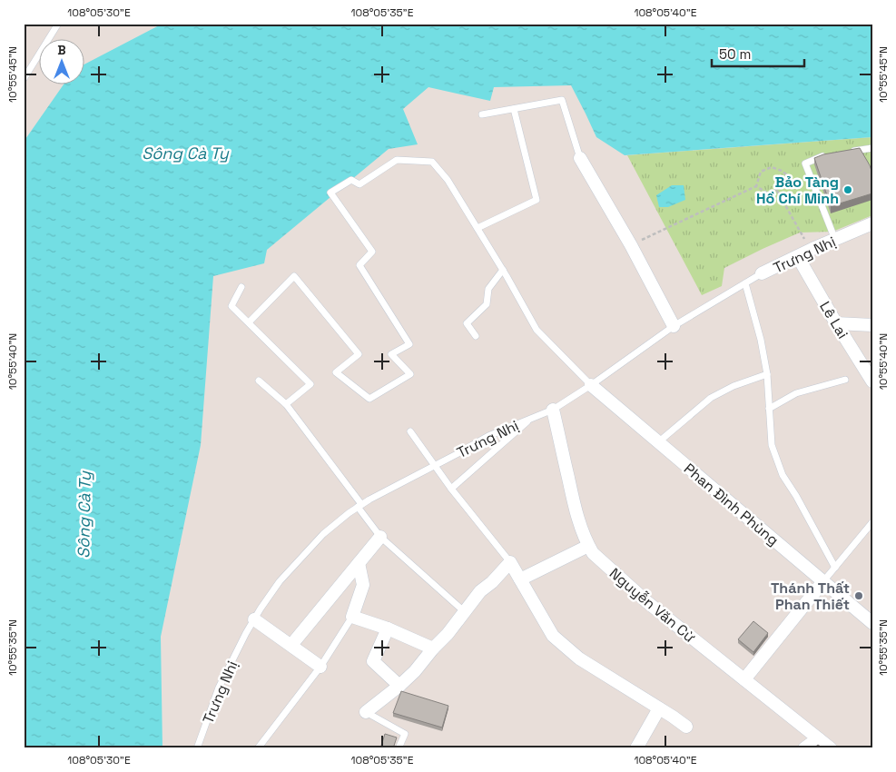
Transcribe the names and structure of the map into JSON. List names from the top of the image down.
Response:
{
  "streets": {
    "street": [
      "Trưng Nhị",
      "Lê Lai",
      "Phan Đình Phùng",
      "Nguyễn Văn Cừ"
    ]
  },
  "crossings": [
    ["Trưng Nhị", "Lê Lai"],
    ["Trưng Nhị", "Phan Đình Phùng"],
    ["Trưng Nhị", "Nguyễn Văn Cừ"]
  ],
  "water": ["Sông Cà Ty"],
  "places": ["Bảo Tàng Hồ Chí Minh", "Thánh Thất Phan Thiết"],
  "scale_bar": "50 m",
  "north": "top",
  "coordinates": [
    "108°05'30\"E",
    "108°05'35\"E",
    "108°05'40\"E",
    "10°55'45\"N",
    "10°55'40\"N",
    "10°55'35\"N"
  ]
}
